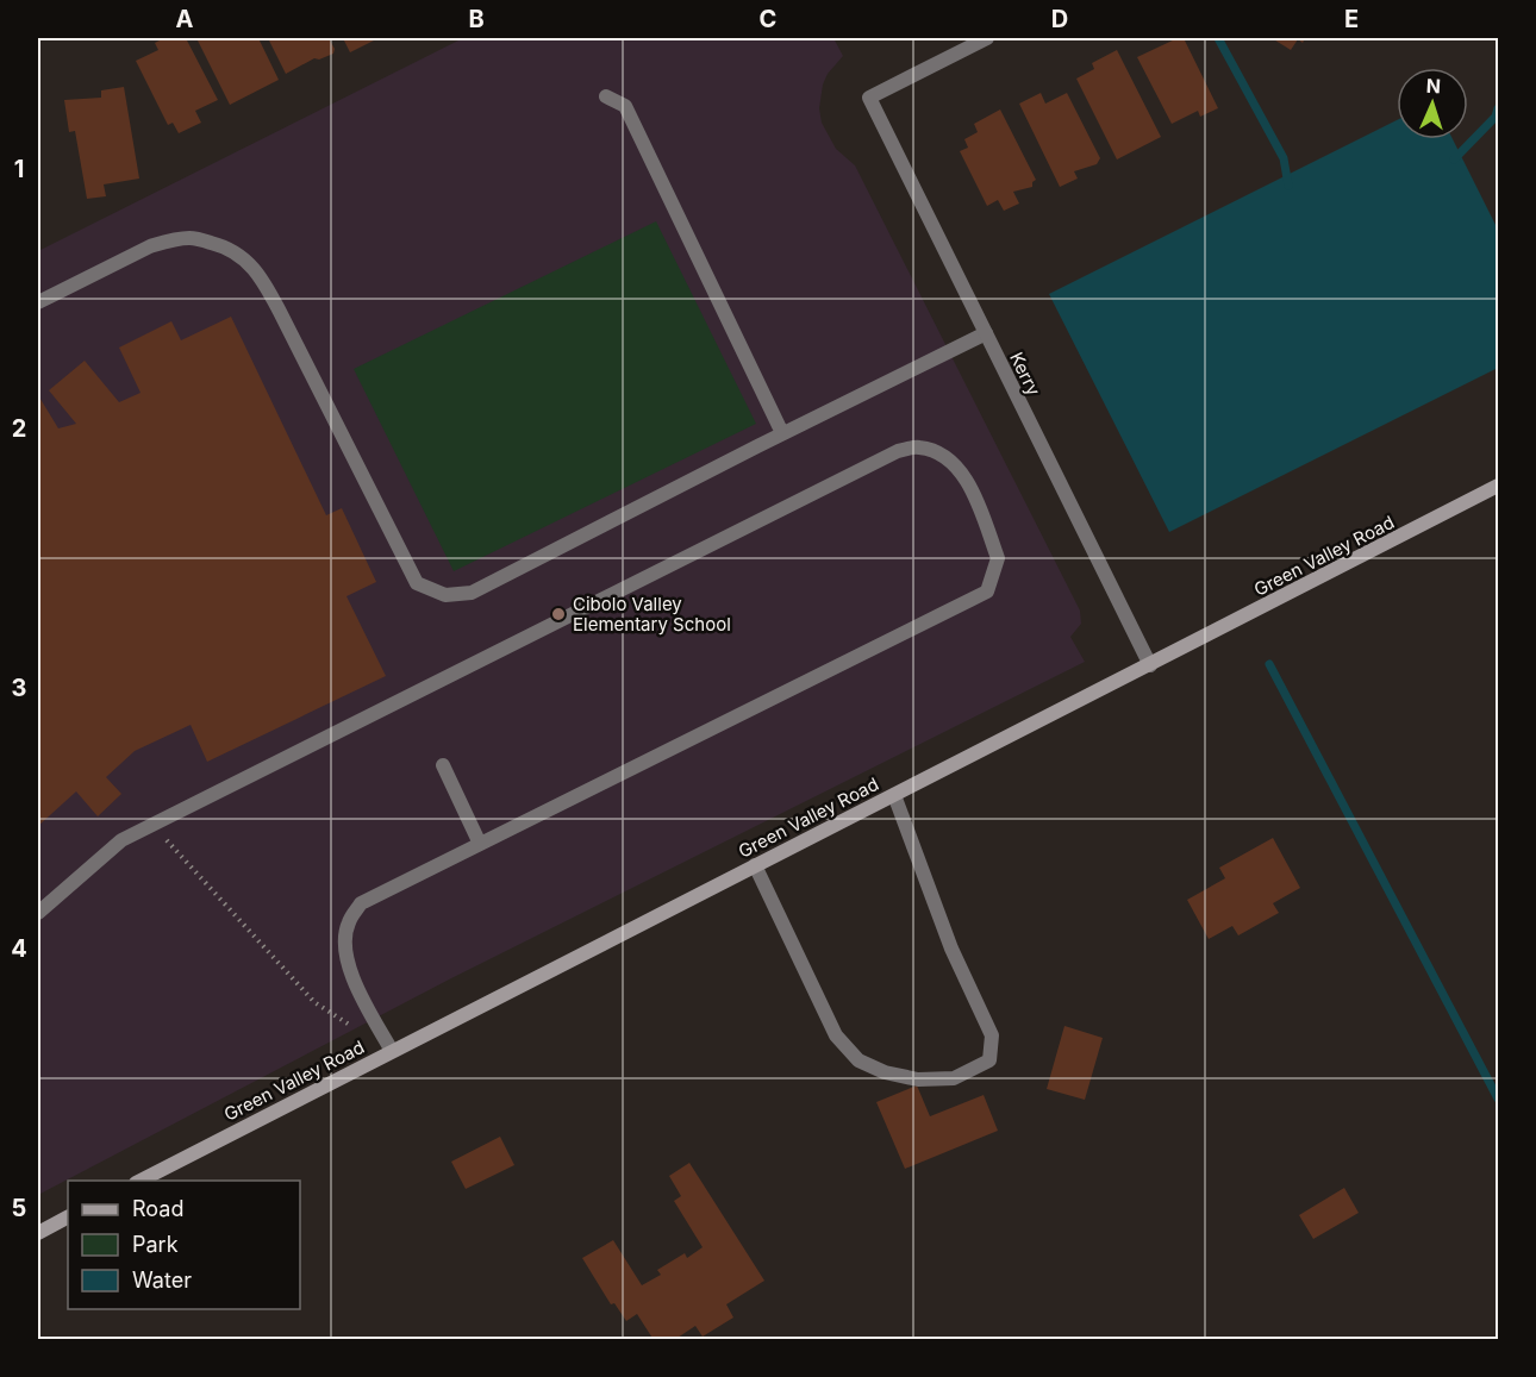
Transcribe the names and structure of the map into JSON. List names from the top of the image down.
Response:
{
  "streets": {
    "street": ["Kerry", "Green Valley Road"]
  },
  "crossings": [
    ["Kerry", "Green Valley Road"]
  ],
  "places": ["Cibolo Valley Elementary School"],
  "legend": ["Road", "Park", "Water"],
  "north": "top",
  "grid": {
    "columns": [
      "A",
      "B",
      "C",
      "D",
      "E"
    ],
    "rows": [
      "1",
      "2",
      "3",
      "4",
      "5"
    ]
  }
}
